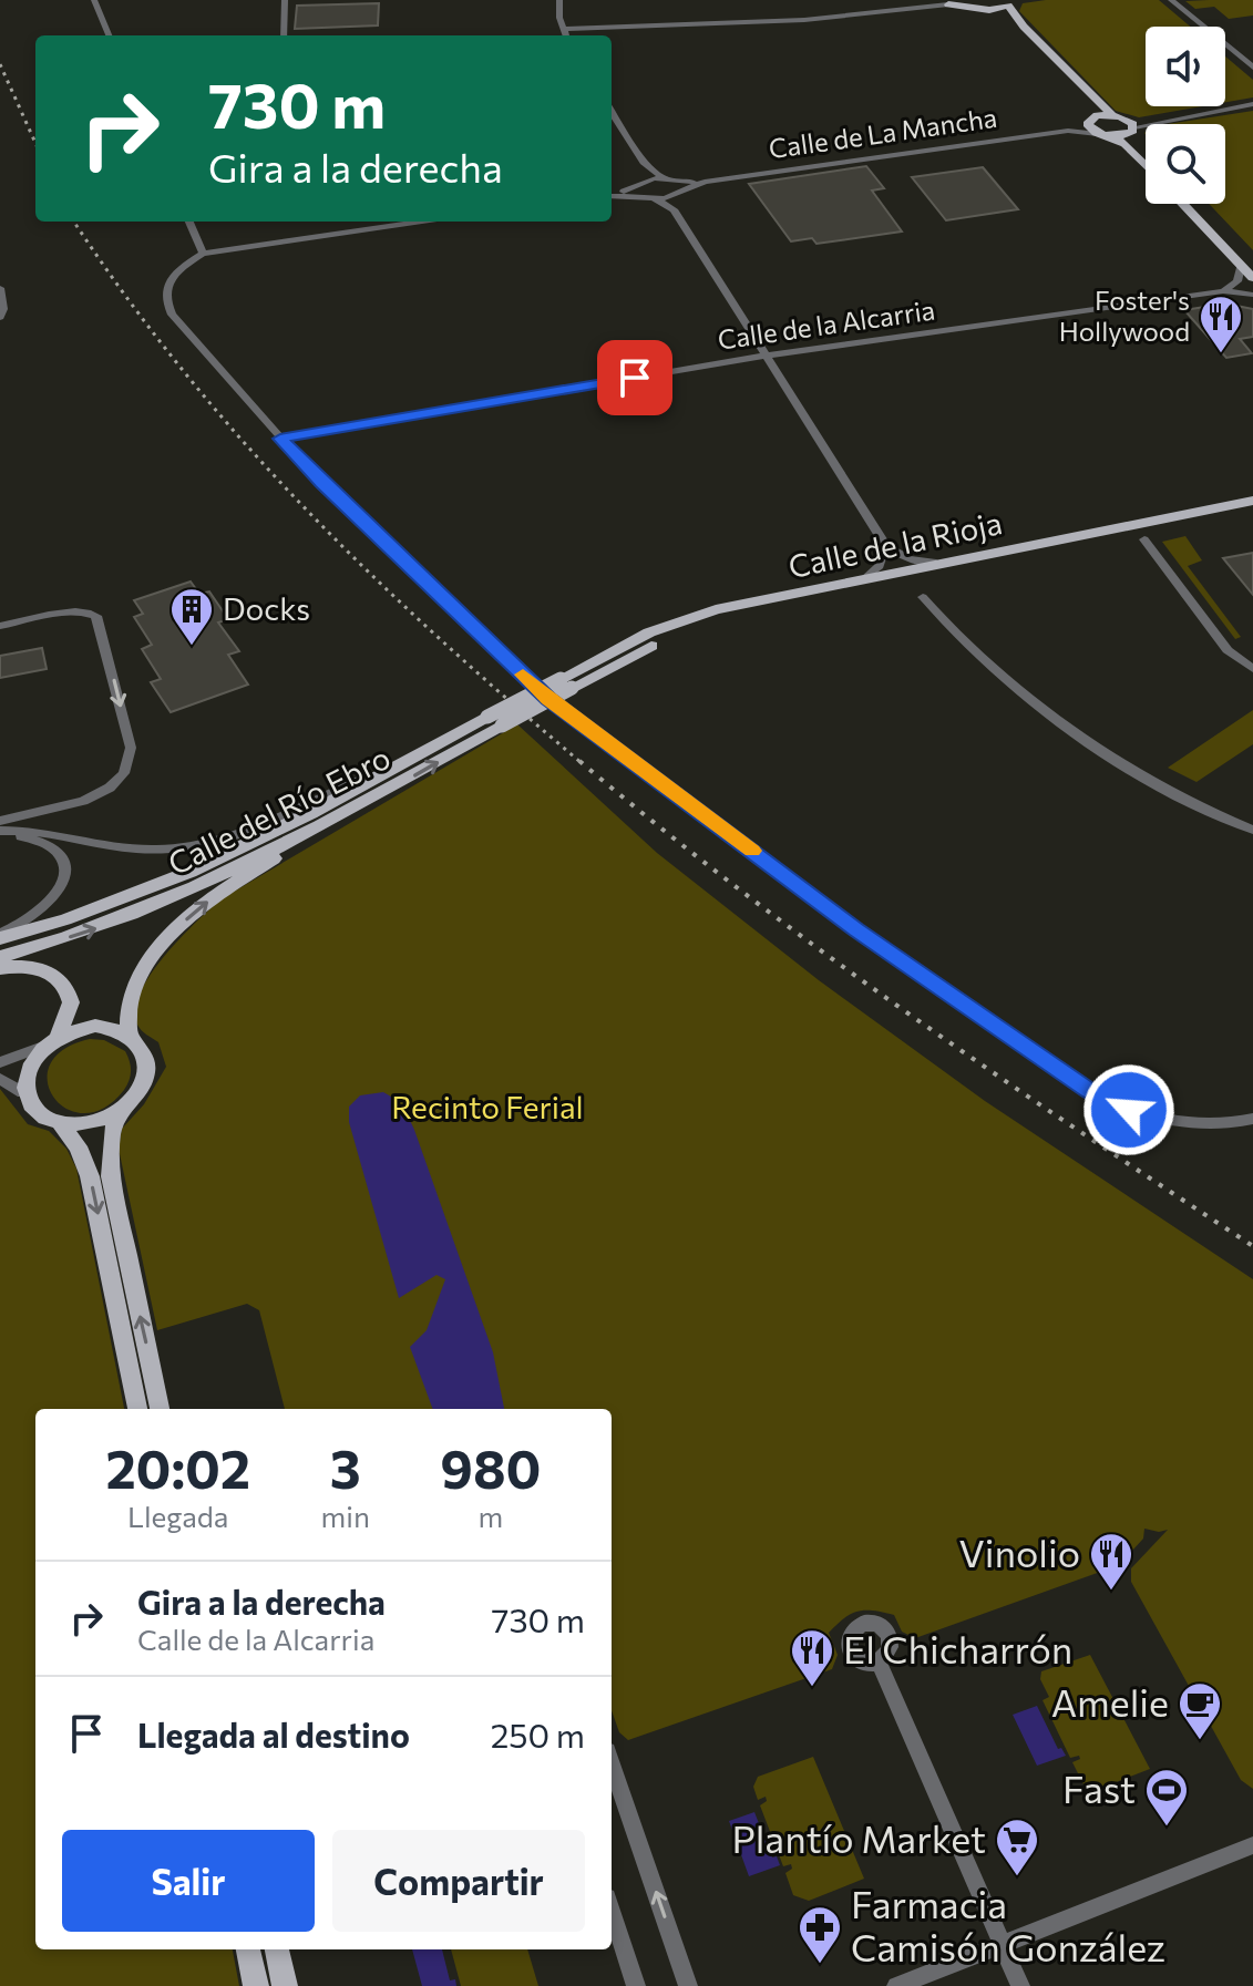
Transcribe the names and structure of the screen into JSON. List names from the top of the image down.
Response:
{
  "streets": {
    "main road": ["Calle de la Rioja", "Calle del Río Ebro"],
    "street": ["Calle de La Mancha", "Calle de la Alcarria"]
  },
  "crossings": [
    ["Calle de la Rioja", "Calle del Río Ebro"]
  ],
  "parks": ["Recinto Ferial"],
  "places": {
    "restaurant": ["Foster's Hollywood", "Vinolio", "El Chicharrón"],
    "building": ["Docks"],
    "cafe": ["Amelie"],
    "sports": ["Fast"],
    "supermarket": ["Plantío Market"],
    "pharmacy": ["Farmacia Camisón González"]
  },
  "page": {
    "turn": ["730 m", "Gira a la derecha"],
    "eta": [
      "20:02",
      "Llegada",
      "3",
      "min",
      "980",
      "m"
    ],
    "list": [
      {
        "name": "Gira a la derecha",
        "note": "Calle de la Alcarria",
        "value": "730 m"
      },
      {
        "name": "Llegada al destino",
        "value": "250 m"
      }
    ],
    "buttons": ["Salir", "Compartir"]
  }
}
